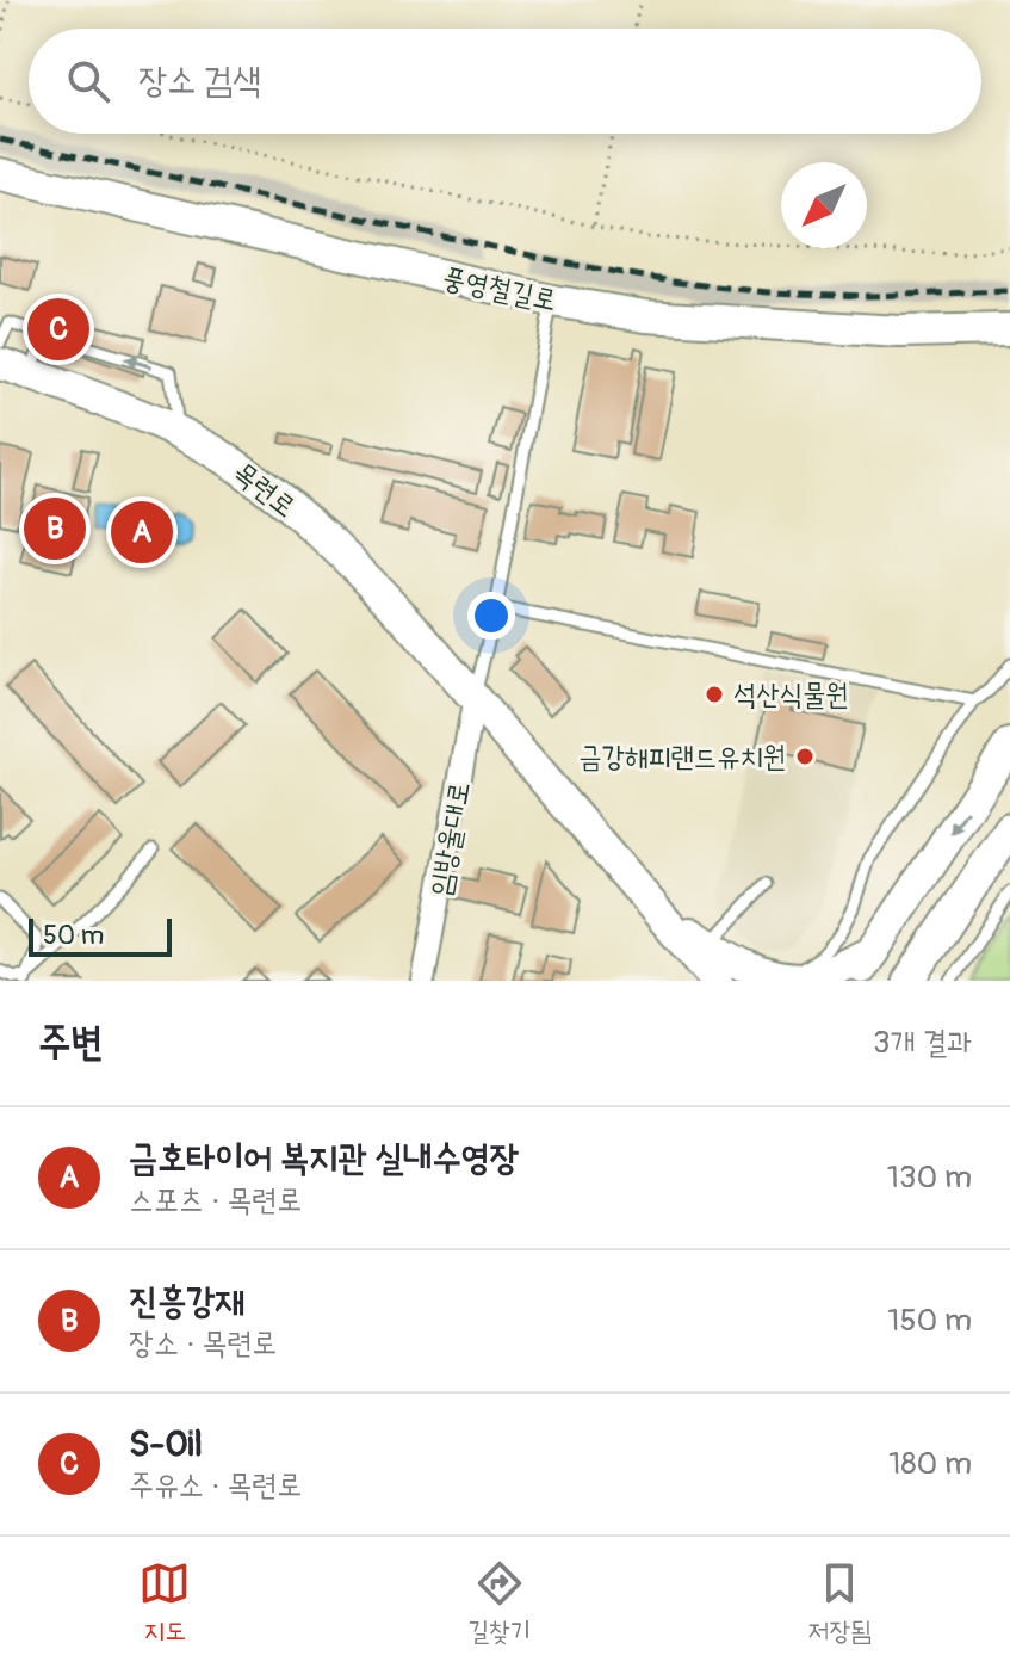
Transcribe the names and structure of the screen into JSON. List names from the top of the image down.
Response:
{
  "streets": {
    "main road": ["풍영철길로", "목련로"],
    "street": ["임방울대로"]
  },
  "crossings": [
    ["목련로", "임방울대로"]
  ],
  "places": ["석산식물원", "금강해피랜드유치원"],
  "scale_bar": "50 m",
  "north": "bottom left",
  "page": {
    "search": "장소 검색",
    "pins": ["C", "B", "A"],
    "scale": "50 m",
    "heading": ["주변", "3개 결과"],
    "list": [
      {
        "mark": "A",
        "name": "금호타이어 복지관 실내수영장",
        "note": "스포츠 · 목련로",
        "value": "130 m"
      },
      {
        "mark": "B",
        "name": "진흥강재",
        "note": "장소 · 목련로",
        "value": "150 m"
      },
      {
        "mark": "C",
        "name": "S-Oil",
        "note": "주유소 · 목련로",
        "value": "180 m"
      }
    ],
    "nav": ["지도", "길찾기", "저장됨"]
  }
}
